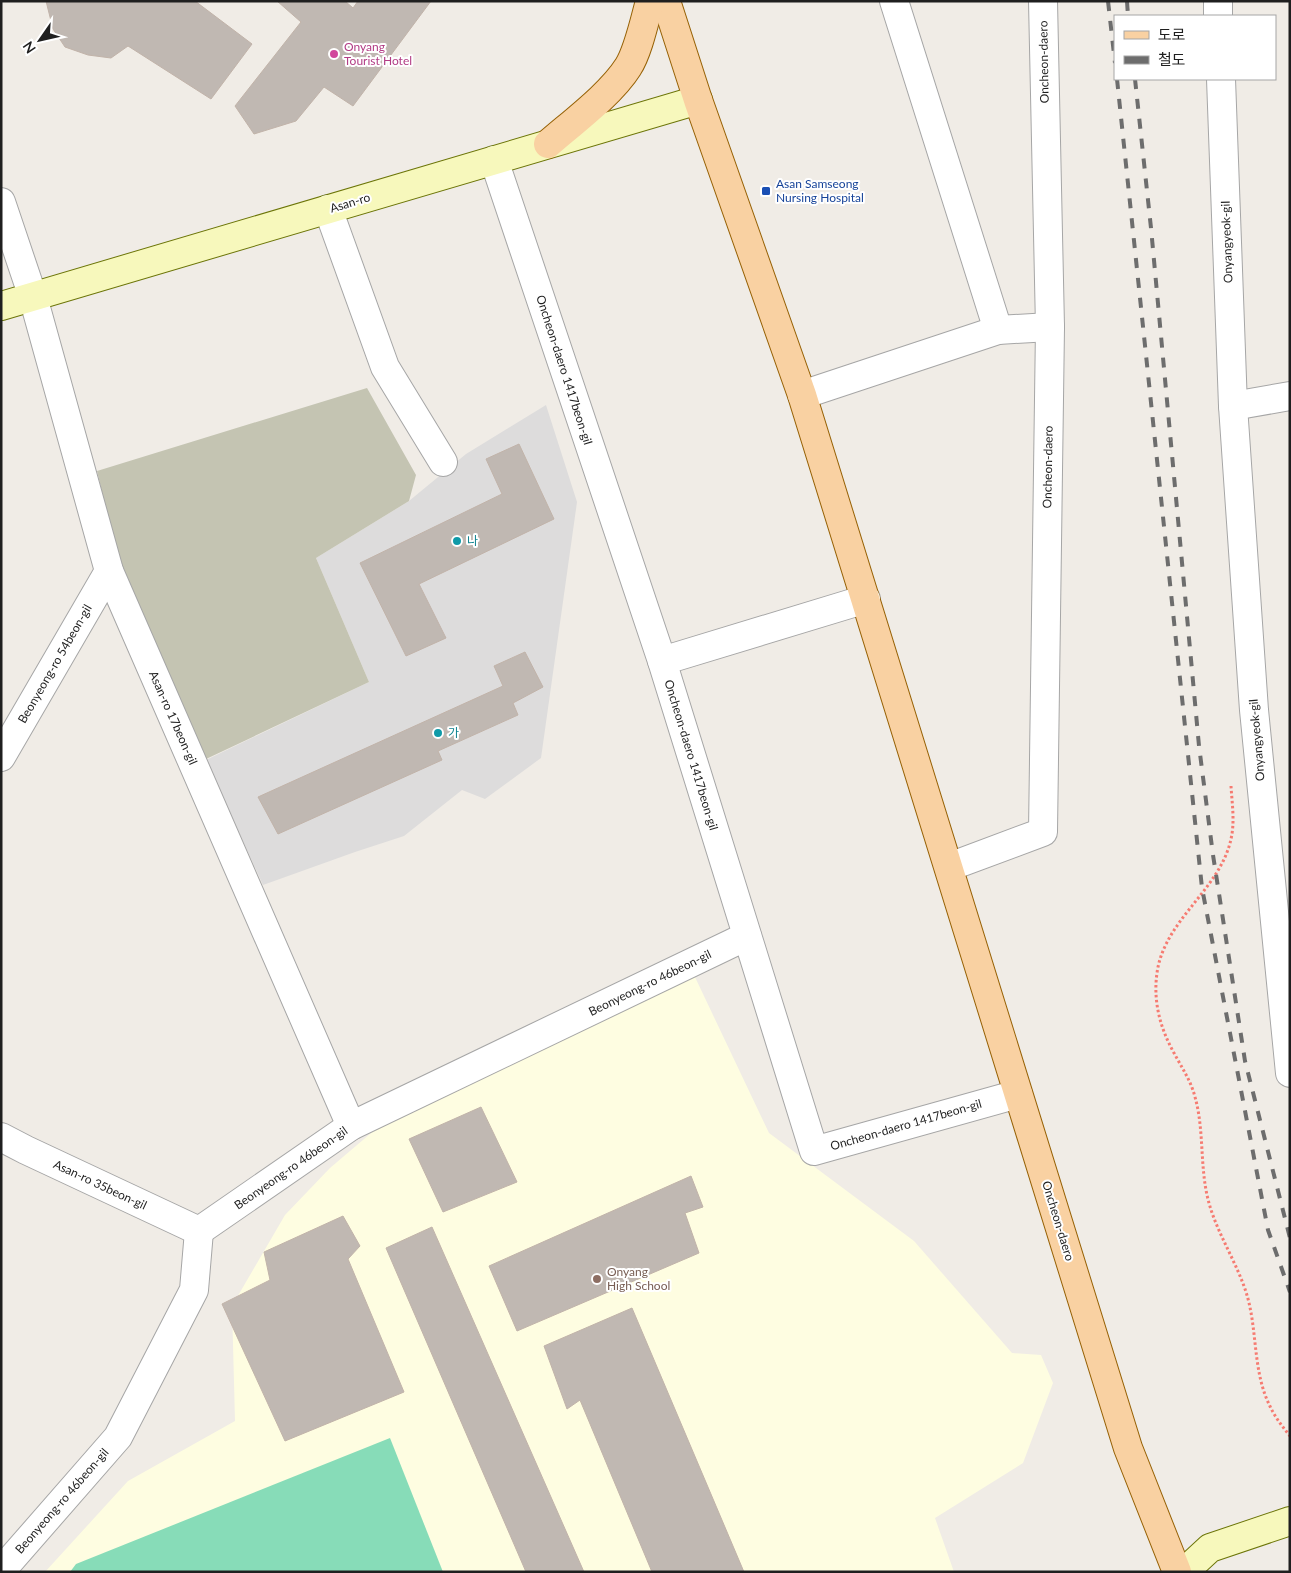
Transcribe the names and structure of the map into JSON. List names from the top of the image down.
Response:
{
  "streets": {
    "main road": ["Oncheon-daero"],
    "street": [
      "Asan-ro",
      "Onyangyeok-gil",
      "Oncheon-daero 1417beon-gil",
      "Beonyeong-ro 54beon-gil",
      "Asan-ro 17beon-gil",
      "Beonyeong-ro 46beon-gil",
      "Asan-ro 35beon-gil"
    ]
  },
  "crossings": [
    ["Oncheon-daero", "Asan-ro"],
    ["Oncheon-daero", "Oncheon-daero 1417beon-gil"],
    ["Asan-ro", "Oncheon-daero 1417beon-gil"],
    ["Asan-ro", "Asan-ro 17beon-gil"],
    ["Oncheon-daero 1417beon-gil", "Beonyeong-ro 46beon-gil"],
    ["Beonyeong-ro 54beon-gil", "Asan-ro 17beon-gil"],
    ["Asan-ro 17beon-gil", "Beonyeong-ro 46beon-gil"],
    ["Beonyeong-ro 46beon-gil", "Asan-ro 35beon-gil"]
  ],
  "places": {
    "other": [
      "Onyang Tourist Hotel",
      "나",
      "가",
      "Onyang High School"
    ],
    "transit": ["Asan Samseong Nursing Hospital"]
  },
  "legend": ["도로", "철도"],
  "north": "bottom left"
}
